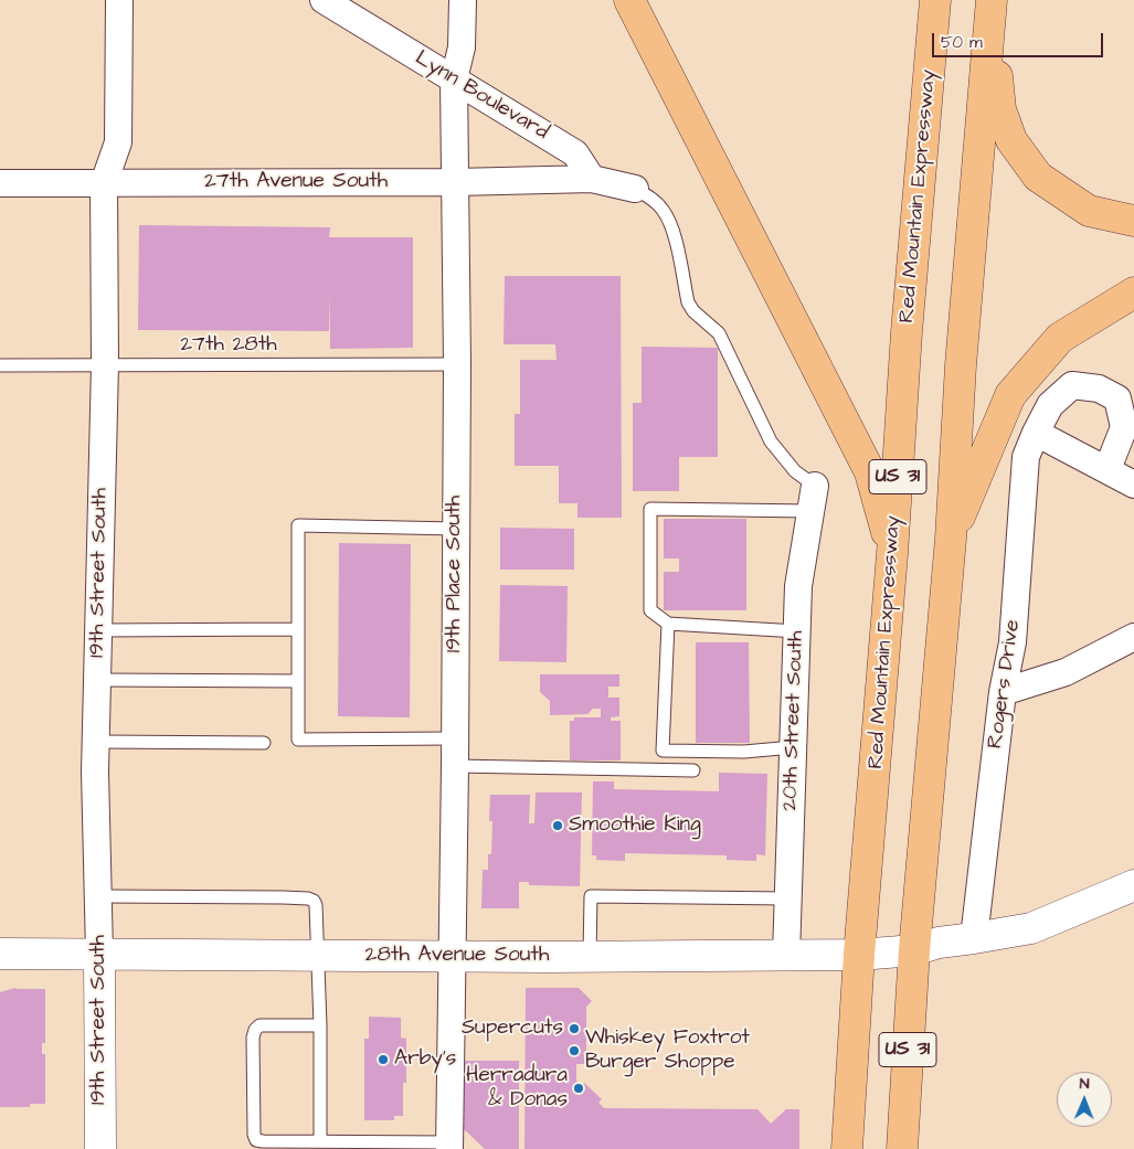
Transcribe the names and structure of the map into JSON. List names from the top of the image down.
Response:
{
  "streets": {
    "main road": ["Red Mountain Expressway", "US 31"],
    "street": [
      "Lynn Boulevard",
      "27th Avenue South",
      "19th Street South",
      "19th Place South",
      "Rogers Drive",
      "20th Street South",
      "28th Avenue South"
    ],
    "lane": ["27th 28th"]
  },
  "crossings": [
    ["Lynn Boulevard", "27th Avenue South"],
    ["Lynn Boulevard", "19th Place South"],
    ["27th Avenue South", "19th Street South"],
    ["27th Avenue South", "19th Place South"],
    ["Red Mountain Expressway", "US 31"],
    ["Red Mountain Expressway", "28th Avenue South"],
    ["27th 28th", "19th Street South"],
    ["27th 28th", "19th Place South"],
    ["US 31", "28th Avenue South"],
    ["19th Street South", "28th Avenue South"],
    ["19th Place South", "28th Avenue South"],
    ["Rogers Drive", "28th Avenue South"],
    ["20th Street South", "28th Avenue South"]
  ],
  "places": [
    "Smoothie King",
    "Supercuts",
    "Whiskey Foxtrot Burger Shoppe",
    "Arby's",
    "Herradura & Donas"
  ],
  "scale_bar": "50 m",
  "north": "top"
}
